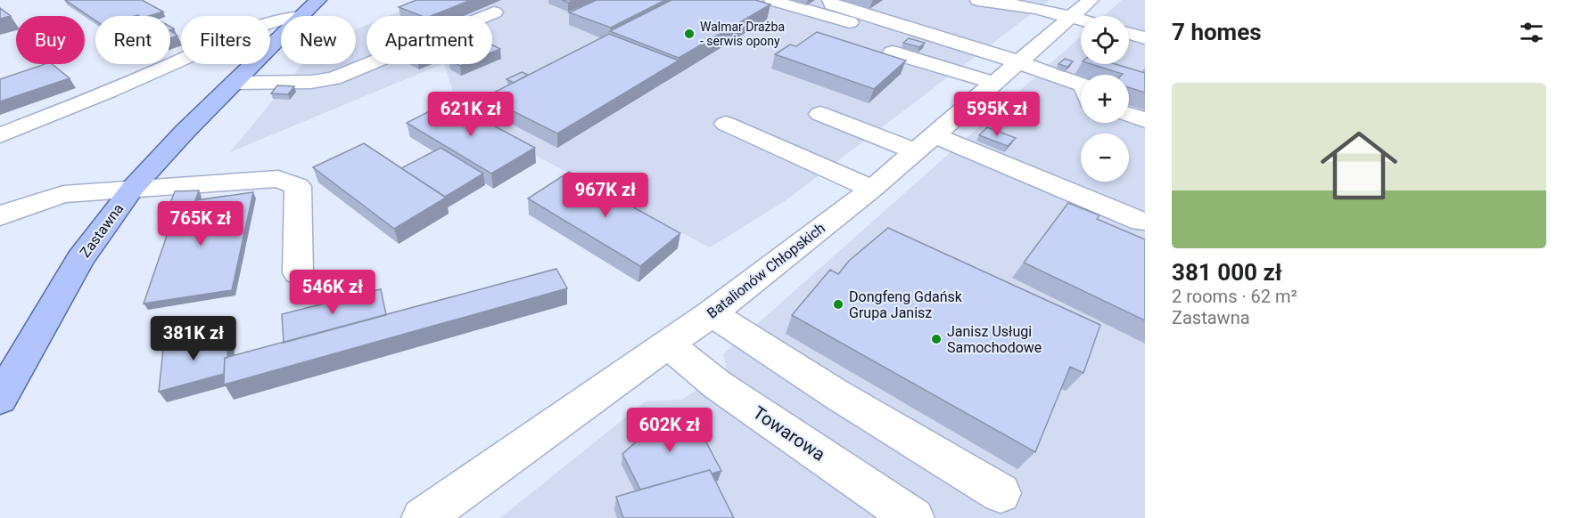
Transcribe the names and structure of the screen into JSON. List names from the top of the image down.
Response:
{
  "streets": {
    "main road": ["Zastawna"],
    "street": ["Batalionów Chłopskich", "Towarowa"]
  },
  "crossings": [
    ["Batalionów Chłopskich", "Towarowa"]
  ],
  "places": ["Walmar Drażba - serwis opony", "Dongfeng Gdańsk Grupa Janisz", "Janisz Usługi Samochodowe"],
  "page": {
    "heading": "7 homes",
    "map_buttons": ["+", "−"],
    "chip": [
      "Buy",
      "Rent",
      "Filters",
      "New",
      "Apartment"
    ],
    "list": [
      {
        "name": "381 000 zł",
        "note": "2 rooms · 62 m² · Zastawna"
      }
    ],
    "price": [
      "621K zł",
      "595K zł",
      "967K zł",
      "765K zł",
      "546K zł",
      "381K zł",
      "602K zł"
    ]
  }
}
